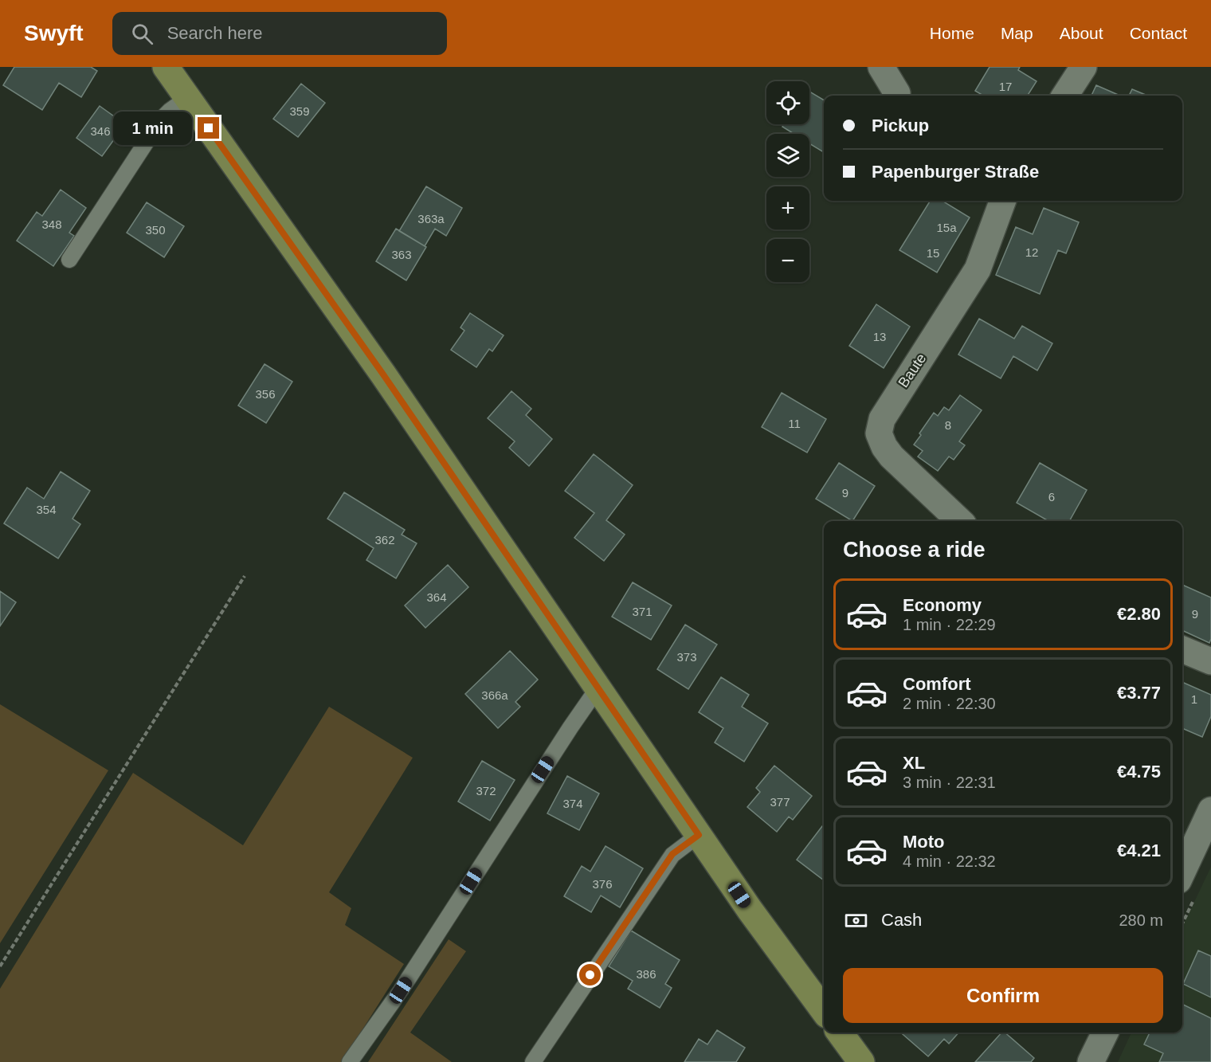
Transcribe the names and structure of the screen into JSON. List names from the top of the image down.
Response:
{
  "streets": {
    "street": ["Baute"]
  },
  "house_numbers": [
    "17",
    "359",
    "346",
    "363a",
    "348",
    "15a",
    "350",
    "12",
    "15",
    "363",
    "13",
    "356",
    "11",
    "8",
    "9",
    "6",
    "354",
    "362",
    "364",
    "371",
    "9",
    "373",
    "366a",
    "1",
    "372",
    "377",
    "374",
    "376",
    "386"
  ],
  "page": {
    "header": "Swyft",
    "search": "Search here",
    "nav": [
      "Home",
      "Map",
      "About",
      "Contact"
    ],
    "map_buttons": ["+", "−"],
    "banner": ["Pickup", "Papenburger Straße"],
    "bubble": "1 min",
    "heading": "Choose a ride",
    "list": [
      {
        "name": "Economy",
        "note": "1 min · 22:29",
        "value": "€2.80"
      },
      {
        "name": "Comfort",
        "note": "2 min · 22:30",
        "value": "€3.77"
      },
      {
        "name": "XL",
        "note": "3 min · 22:31",
        "value": "€4.75"
      },
      {
        "name": "Moto",
        "note": "4 min · 22:32",
        "value": "€4.21"
      }
    ],
    "pay": ["Cash", "280 m"],
    "buttons": "Confirm"
  }
}
